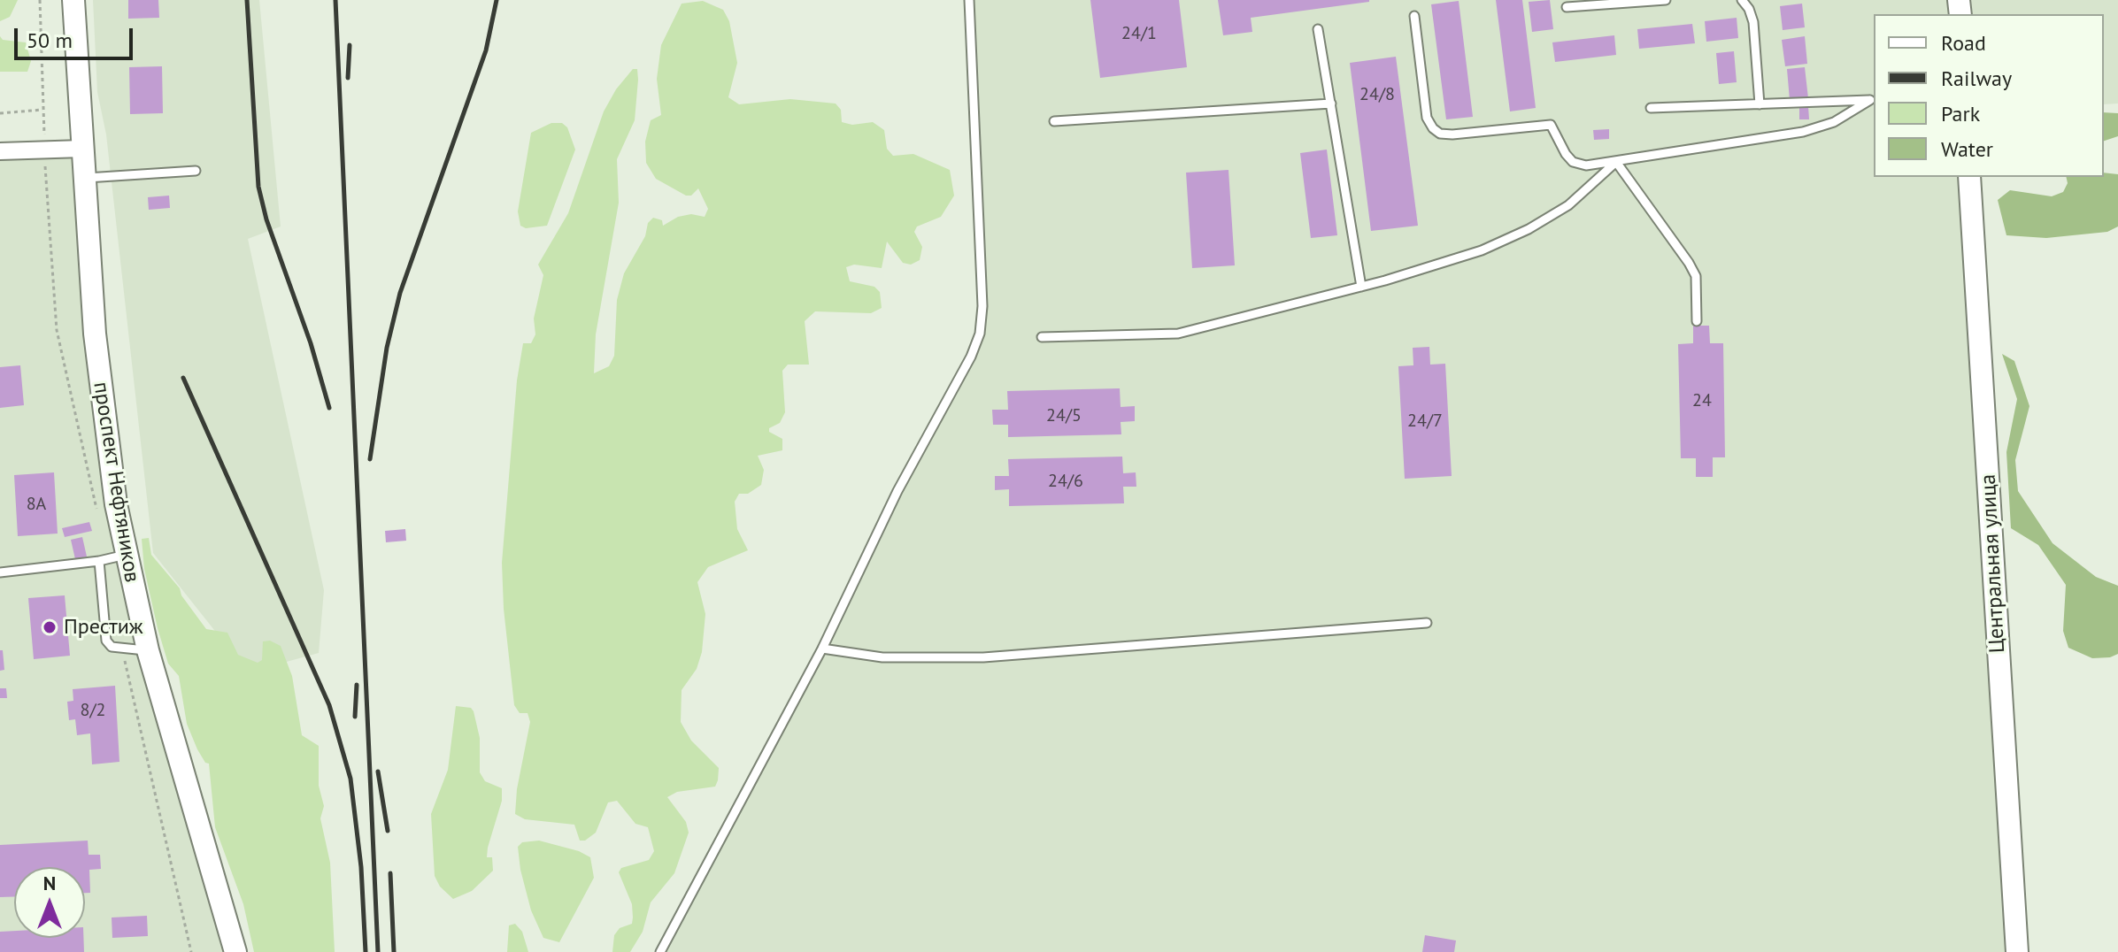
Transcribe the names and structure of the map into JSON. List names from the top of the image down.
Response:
{
  "streets": {
    "main road": ["проспект Нефтяников", "Центральная улица"]
  },
  "places": ["Престиж"],
  "house_numbers": [
    "24/1",
    "24/8",
    "24",
    "24/5",
    "24/7",
    "24/6",
    "8А",
    "8/2"
  ],
  "legend": [
    "Road",
    "Railway",
    "Park",
    "Water"
  ],
  "scale_bar": "50 m",
  "north": "top"
}
